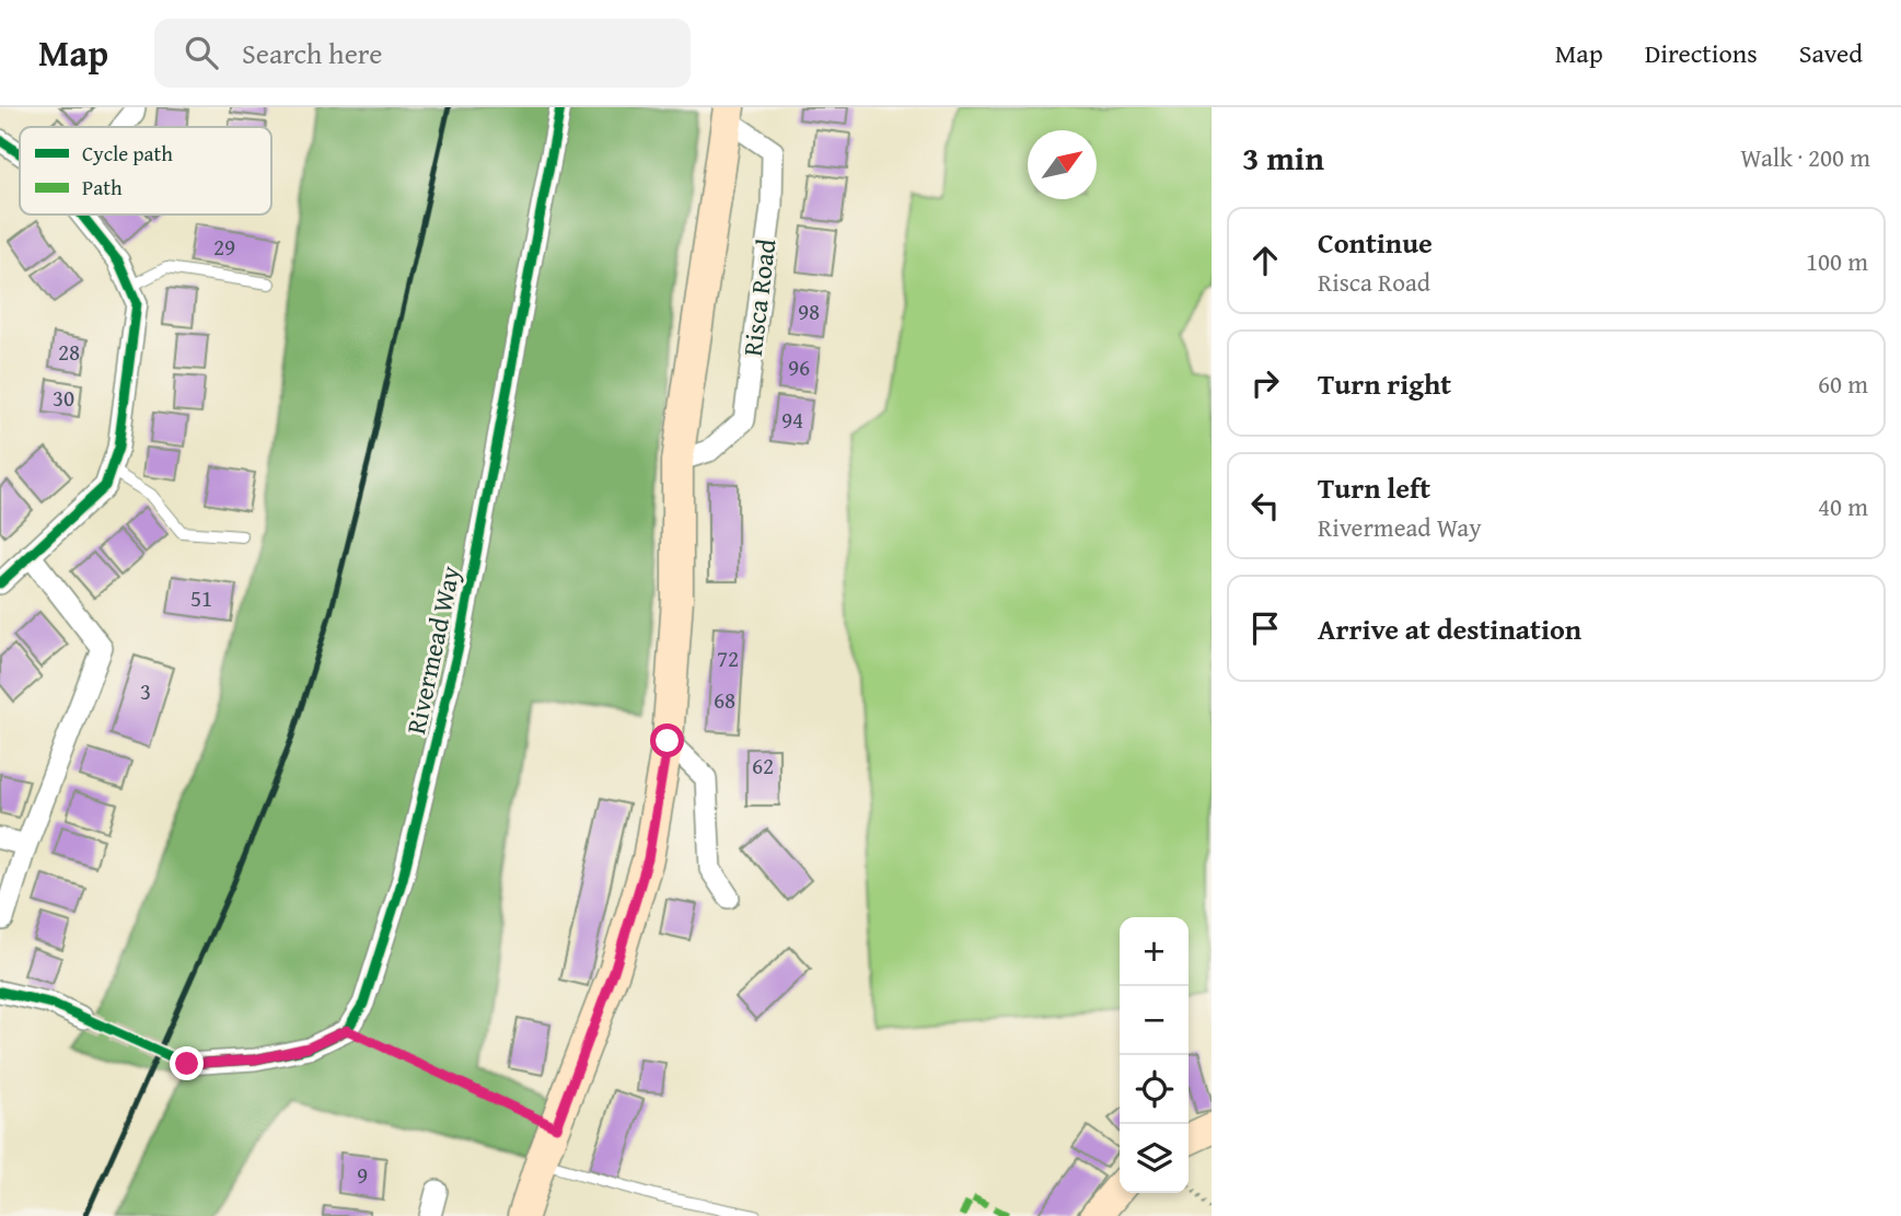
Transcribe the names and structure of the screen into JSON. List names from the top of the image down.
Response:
{
  "streets": {
    "main road": ["Risca Road"],
    "street": ["Rivermead Way"]
  },
  "house_numbers": [
    "29",
    "98",
    "28",
    "96",
    "30",
    "94",
    "51",
    "72",
    "3",
    "68",
    "62",
    "9"
  ],
  "legend": ["Cycle path", "Path"],
  "north": "top right",
  "page": {
    "header": "Map",
    "search": "Search here",
    "nav": ["Map", "Directions", "Saved"],
    "heading": ["3 min", "Walk · 200 m"],
    "list": [
      ["Continue", "Risca Road", "100 m"],
      ["Turn right", "60 m"],
      ["Turn left", "Rivermead Way", "40 m"],
      "Arrive at destination"
    ],
    "map_buttons": ["+", "−"]
  }
}
